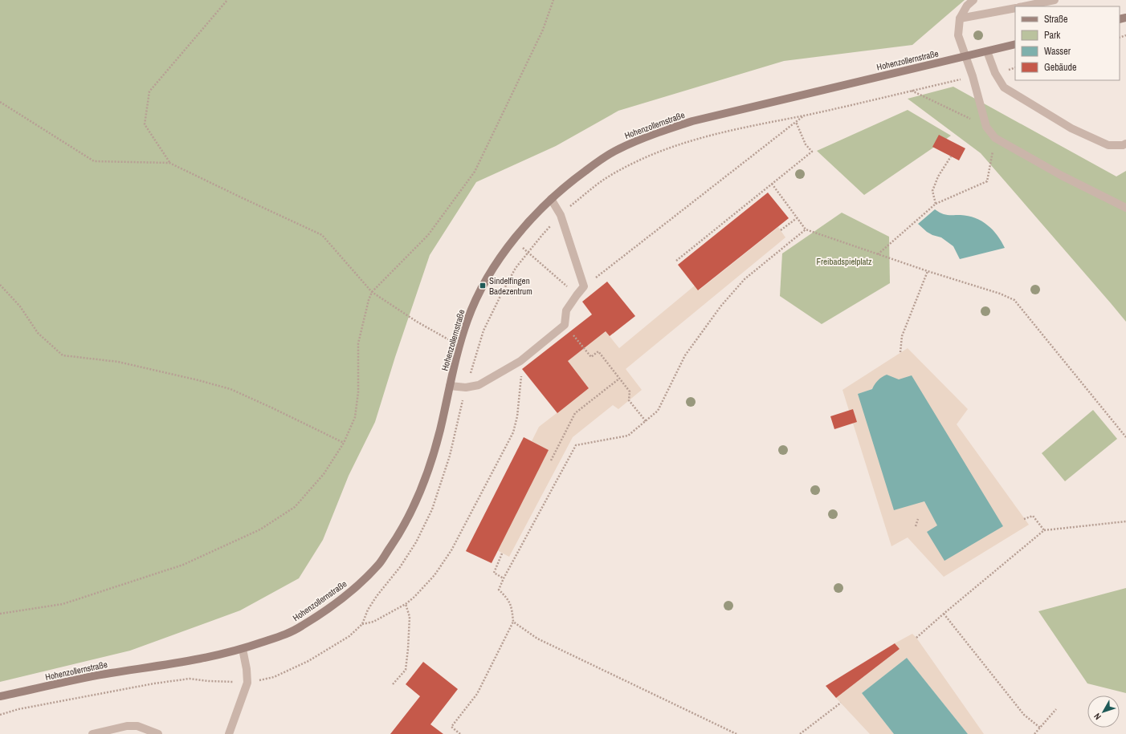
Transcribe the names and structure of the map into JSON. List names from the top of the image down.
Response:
{
  "streets": {
    "street": ["Hohenzollernstraße"]
  },
  "parks": ["Freibadspielplatz"],
  "places": {
    "transit": ["Sindelfingen Badezentrum"]
  },
  "legend": [
    "Straße",
    "Park",
    "Wasser",
    "Gebäude"
  ],
  "north": "bottom left"
}
